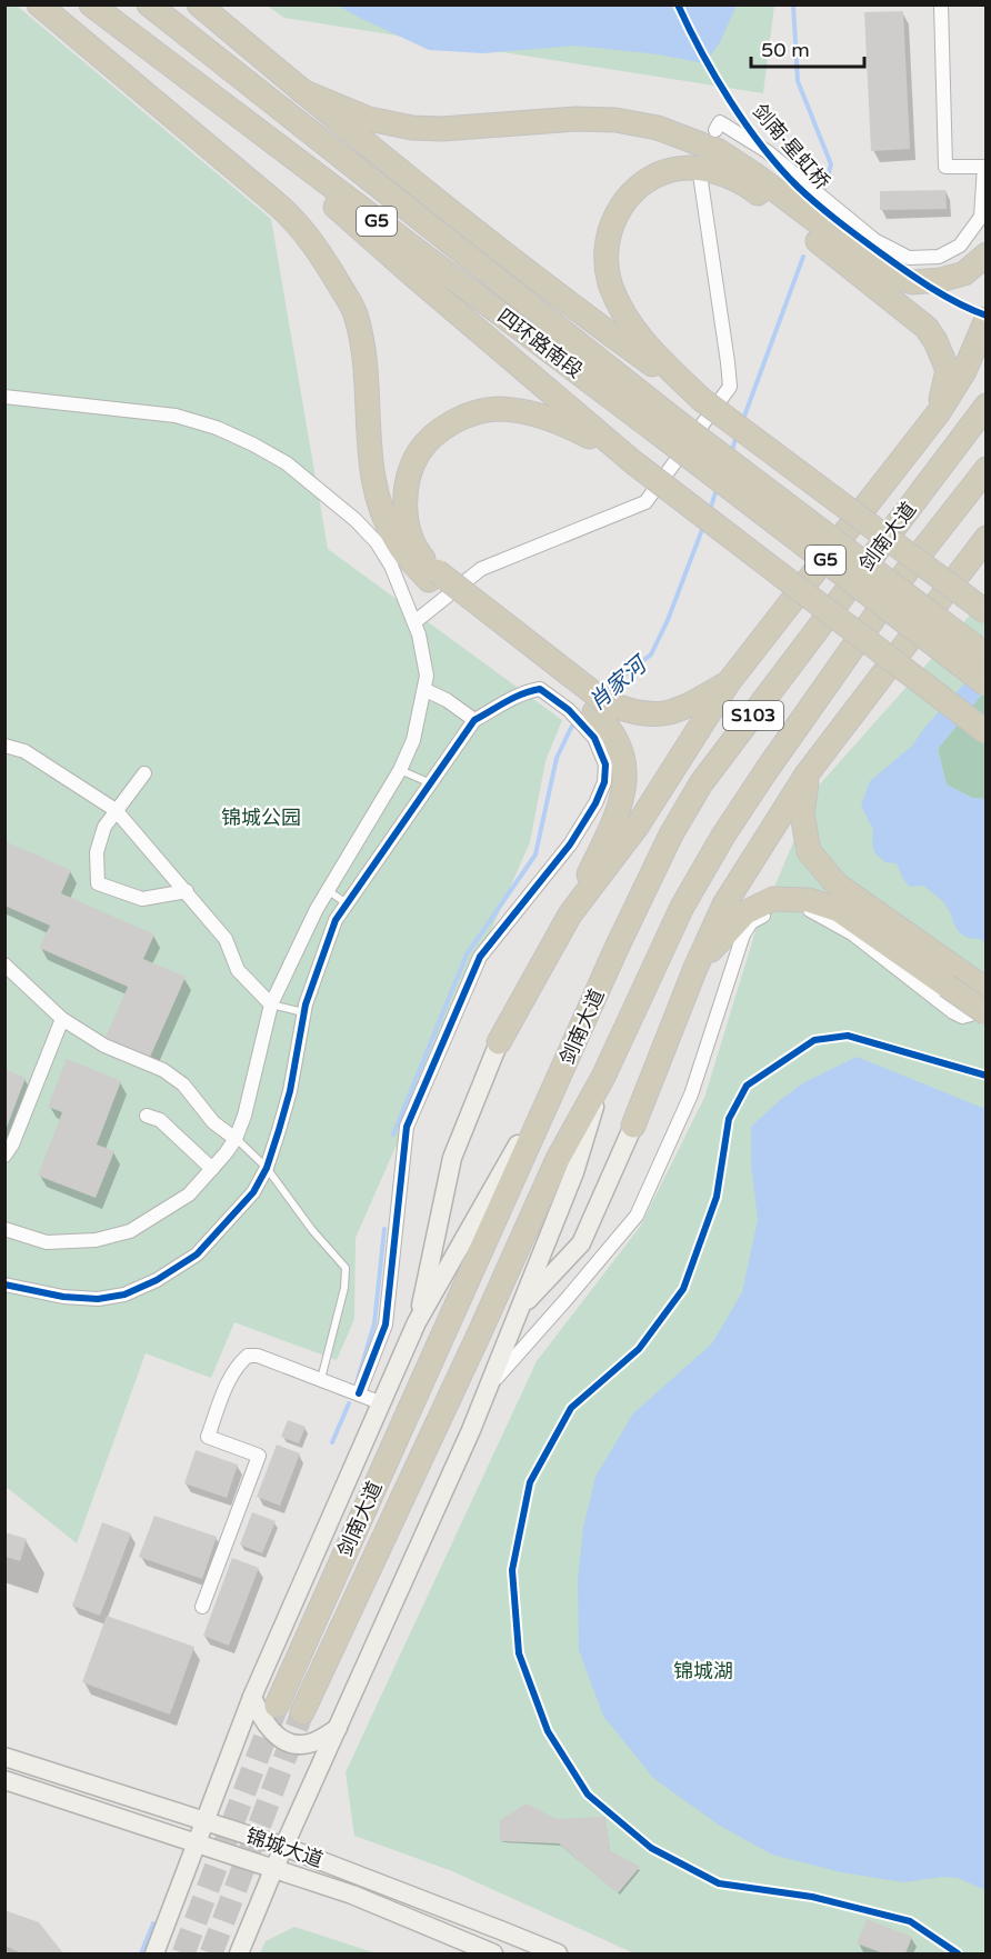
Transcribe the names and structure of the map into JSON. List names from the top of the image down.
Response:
{
  "streets": {
    "highway": [
      "G5",
      "四环路南段",
      "剑南大道",
      "S103"
    ],
    "main road": ["锦城大道"],
    "cycle path": ["剑南·星虹桥"]
  },
  "water": ["肖家河"],
  "parks": ["锦城公园", "锦城湖"],
  "scale_bar": "50 m"
}
